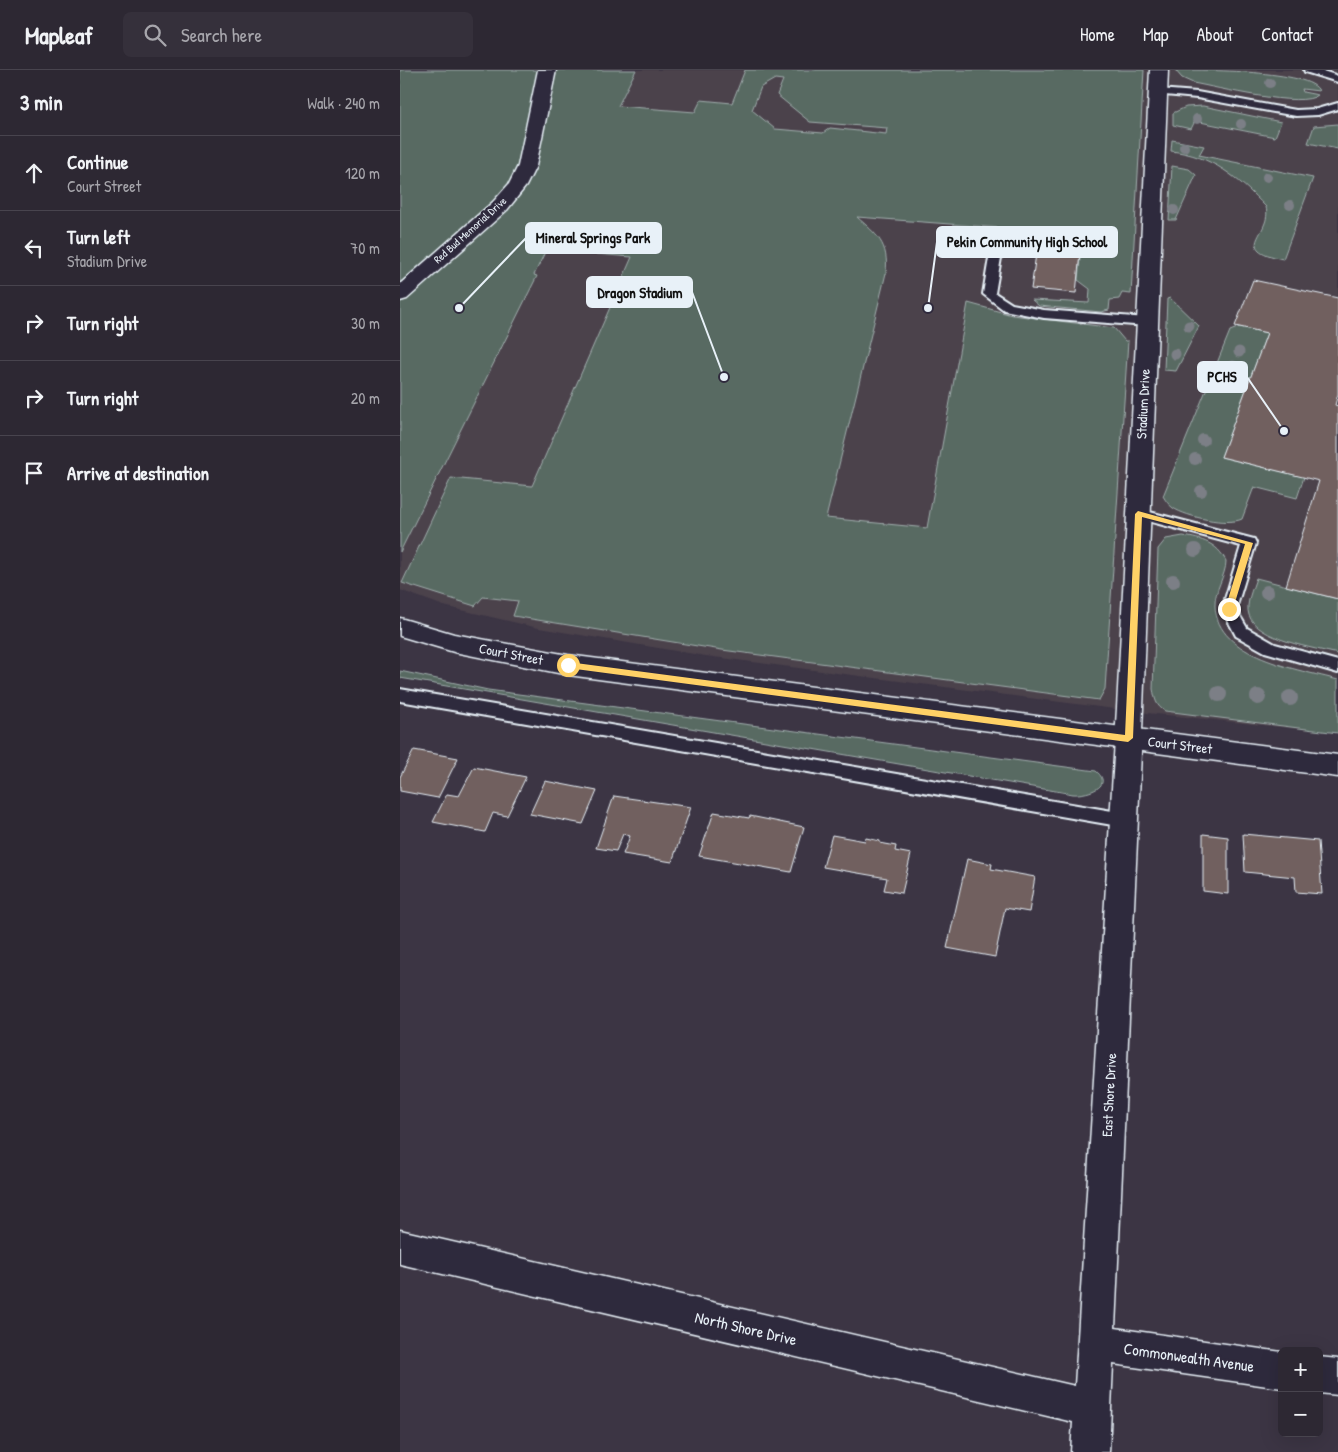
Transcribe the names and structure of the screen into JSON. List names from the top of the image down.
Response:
{
  "streets": {
    "street": [
      "Red Bud Memorial Drive",
      "Stadium Drive",
      "Court Street",
      "East Shore Drive",
      "North Shore Drive",
      "Commonwealth Avenue"
    ]
  },
  "crossings": [
    ["Stadium Drive", "Court Street"],
    ["Stadium Drive", "East Shore Drive"],
    ["Court Street", "East Shore Drive"],
    ["East Shore Drive", "North Shore Drive"],
    ["East Shore Drive", "Commonwealth Avenue"]
  ],
  "places": [
    "Mineral Springs Park",
    "Pekin Community High School",
    "Dragon Stadium",
    "PCHS"
  ],
  "page": {
    "header": "Mapleaf",
    "search": "Search here",
    "nav": [
      "Home",
      "Map",
      "About",
      "Contact"
    ],
    "heading": ["3 min", "Walk · 240 m"],
    "list": [
      ["Continue", "Court Street", "120 m"],
      ["Turn left", "Stadium Drive", "70 m"],
      ["Turn right", "30 m"],
      ["Turn right", "20 m"],
      "Arrive at destination"
    ],
    "map_buttons": ["+", "−"]
  }
}
